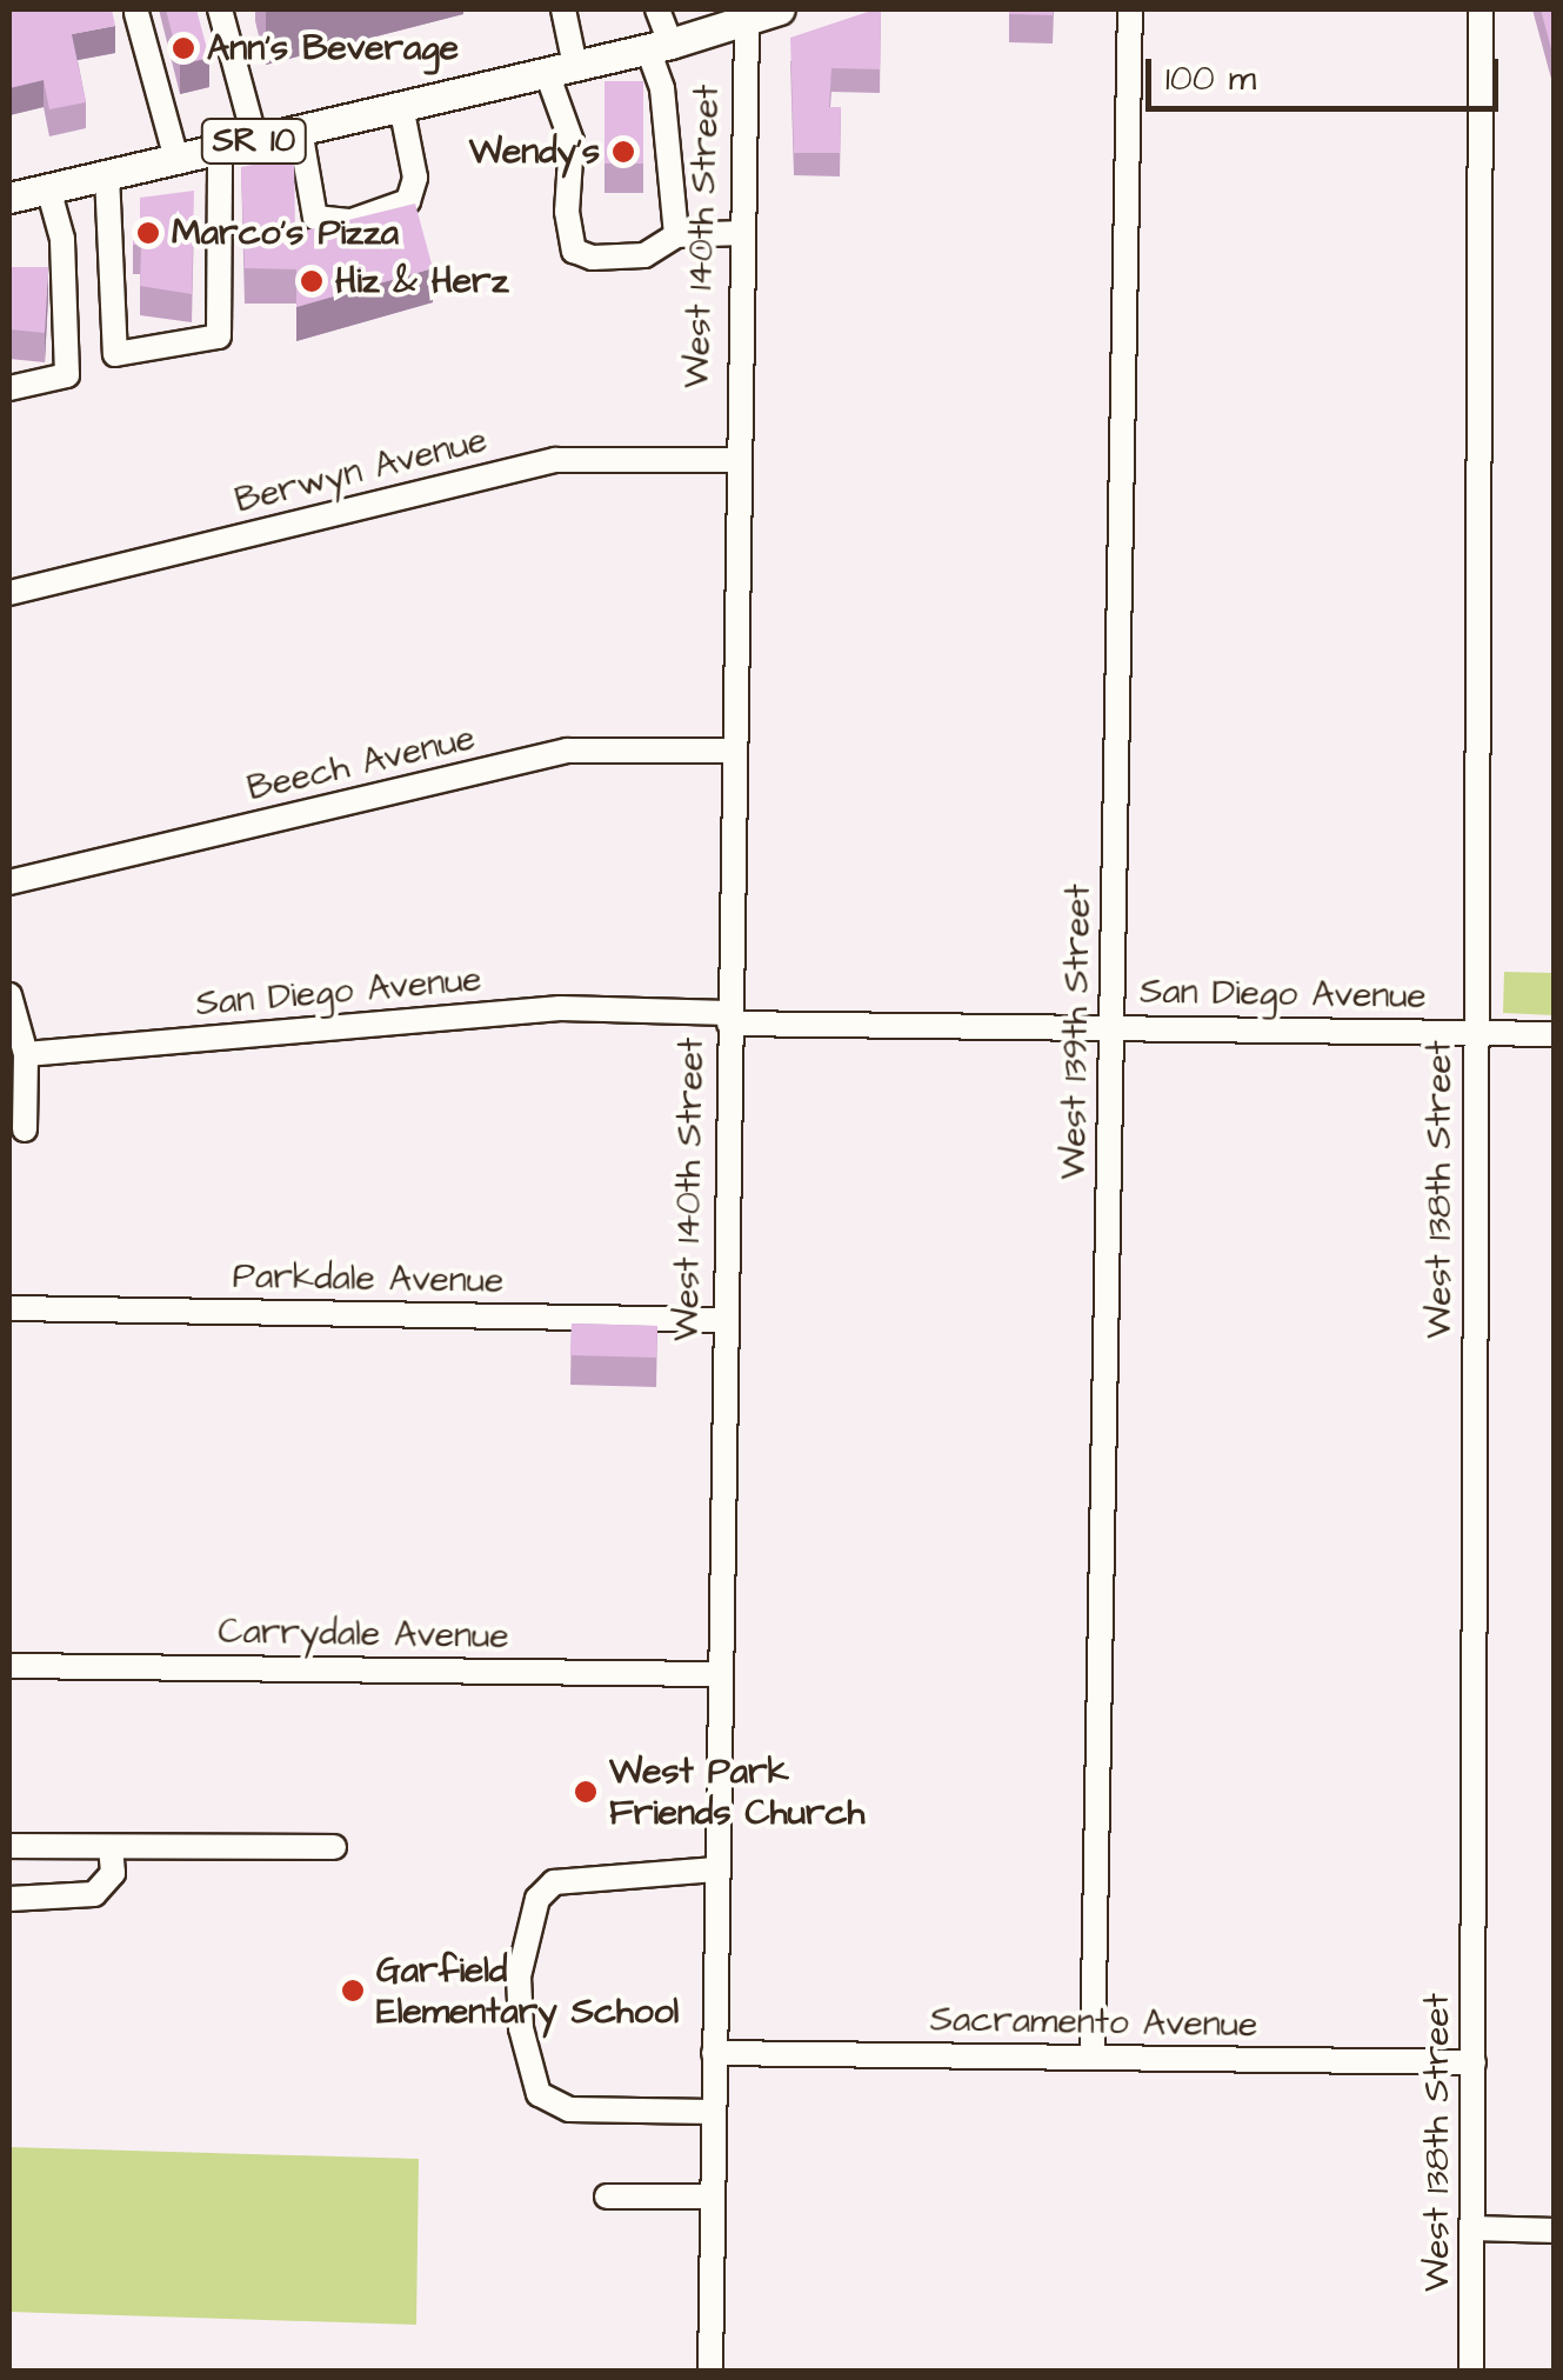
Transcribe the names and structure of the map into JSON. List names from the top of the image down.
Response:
{
  "streets": {
    "main road": ["SR 10"],
    "street": [
      "West 140th Street",
      "Berwyn Avenue",
      "Beech Avenue",
      "San Diego Avenue",
      "West 139th Street",
      "West 138th Street",
      "Parkdale Avenue",
      "Carrydale Avenue",
      "Sacramento Avenue"
    ]
  },
  "crossings": [
    ["SR 10", "West 140th Street"],
    ["West 140th Street", "Berwyn Avenue"],
    ["West 140th Street", "Beech Avenue"],
    ["West 140th Street", "San Diego Avenue"],
    ["West 140th Street", "Parkdale Avenue"],
    ["West 140th Street", "Carrydale Avenue"],
    ["West 140th Street", "Sacramento Avenue"],
    ["San Diego Avenue", "West 139th Street"],
    ["San Diego Avenue", "West 138th Street"],
    ["West 139th Street", "Sacramento Avenue"],
    ["West 138th Street", "Sacramento Avenue"]
  ],
  "places": [
    "Ann's Beverage",
    "Wendy's",
    "Marco's Pizza",
    "Hiz & Herz",
    "West Park Friends Church",
    "Garfield Elementary School"
  ],
  "scale_bar": "100 m"
}
